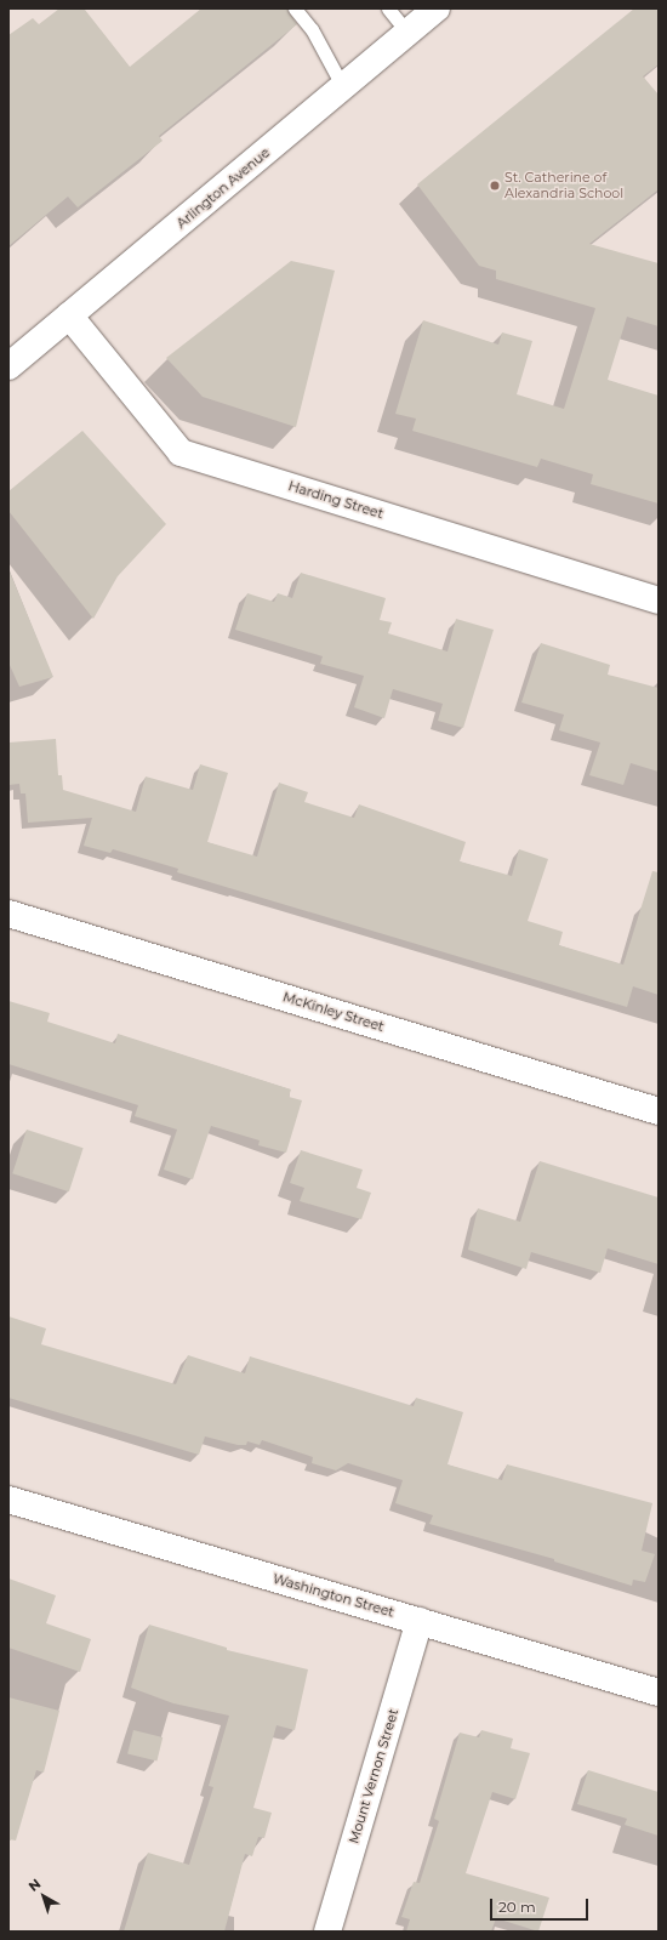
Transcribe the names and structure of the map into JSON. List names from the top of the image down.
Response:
{
  "streets": {
    "street": [
      "Arlington Avenue",
      "Harding Street",
      "McKinley Street",
      "Washington Street",
      "Mount Vernon Street"
    ]
  },
  "crossings": [
    ["Arlington Avenue", "Harding Street"],
    ["Washington Street", "Mount Vernon Street"]
  ],
  "places": ["St. Catherine of Alexandria School"],
  "scale_bar": "20 m",
  "north": "top left"
}
